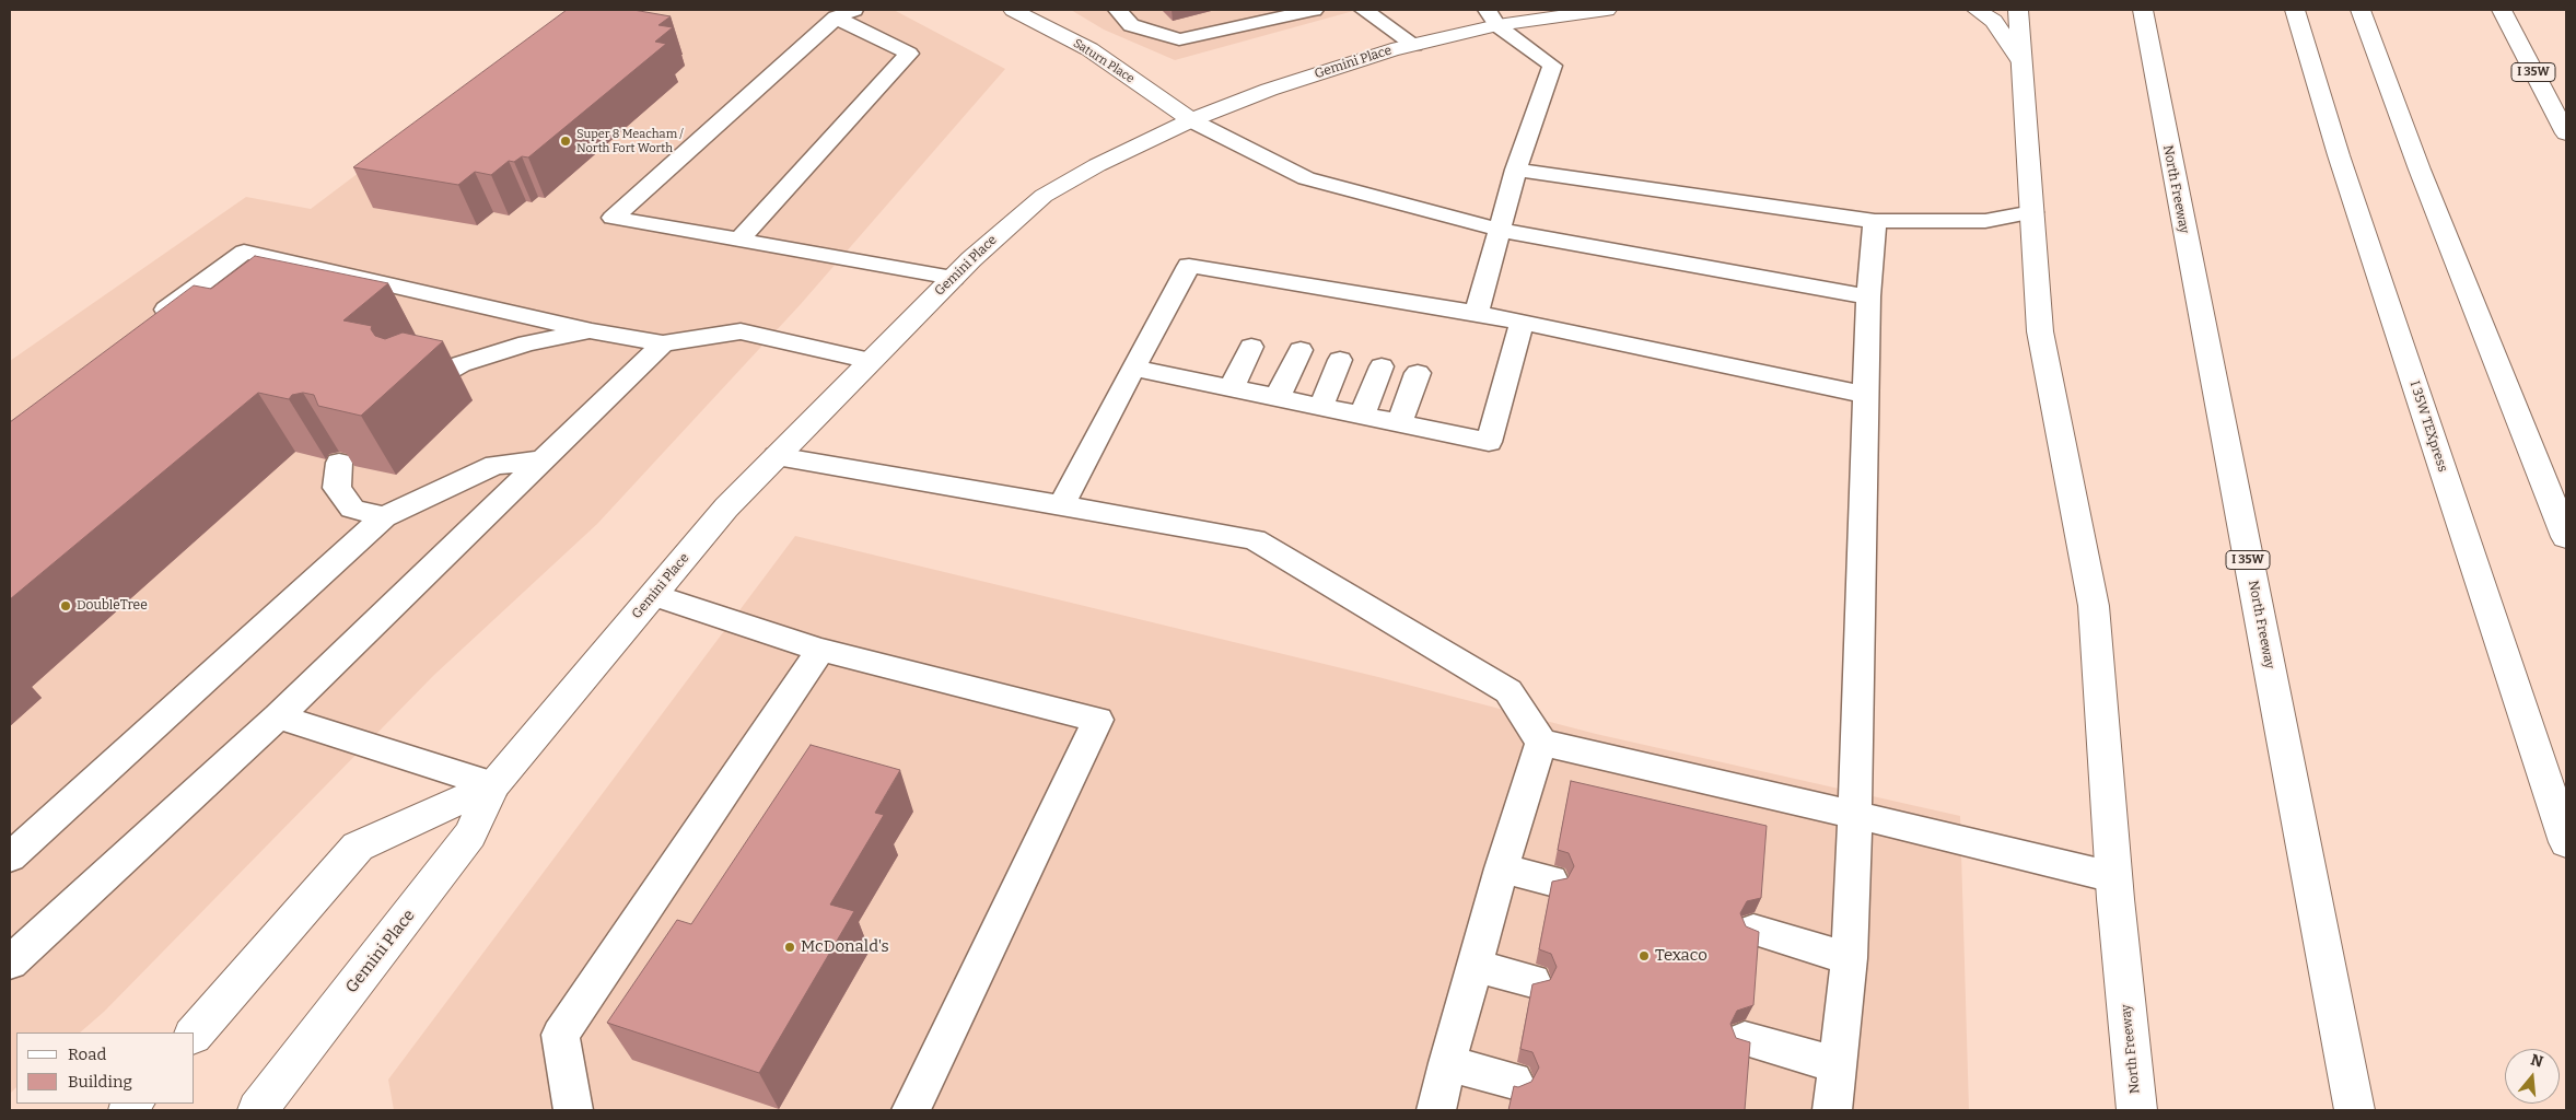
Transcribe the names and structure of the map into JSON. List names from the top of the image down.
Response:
{
  "streets": {
    "main road": [
      "Saturn Place",
      "Gemini Place",
      "I 35W",
      "North Freeway",
      "I 35W TEXpress"
    ]
  },
  "crossings": [
    ["Saturn Place", "Gemini Place"]
  ],
  "places": [
    "Super 8 Meacham / North Fort Worth",
    "DoubleTree",
    "McDonald's",
    "Texaco"
  ],
  "legend": ["Road", "Building"],
  "north": "top"
}
